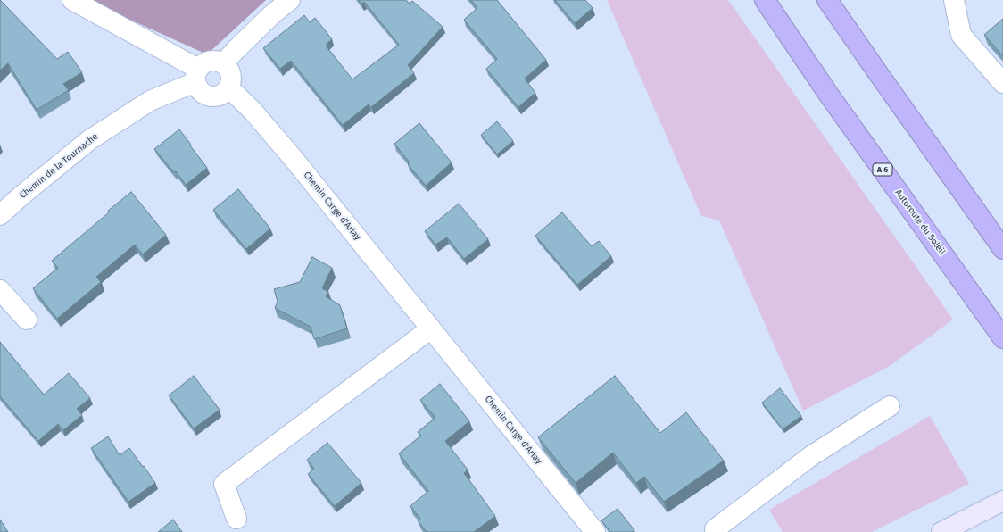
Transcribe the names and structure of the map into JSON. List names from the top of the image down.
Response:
{
  "streets": {
    "highway": ["A 6", "Autoroute du Soleil"],
    "street": ["Chemin de la Tournache", "Chemin Carge d'Arlay"]
  },
  "crossings": [
    ["Chemin de la Tournache", "Chemin Carge d'Arlay"]
  ]
}
